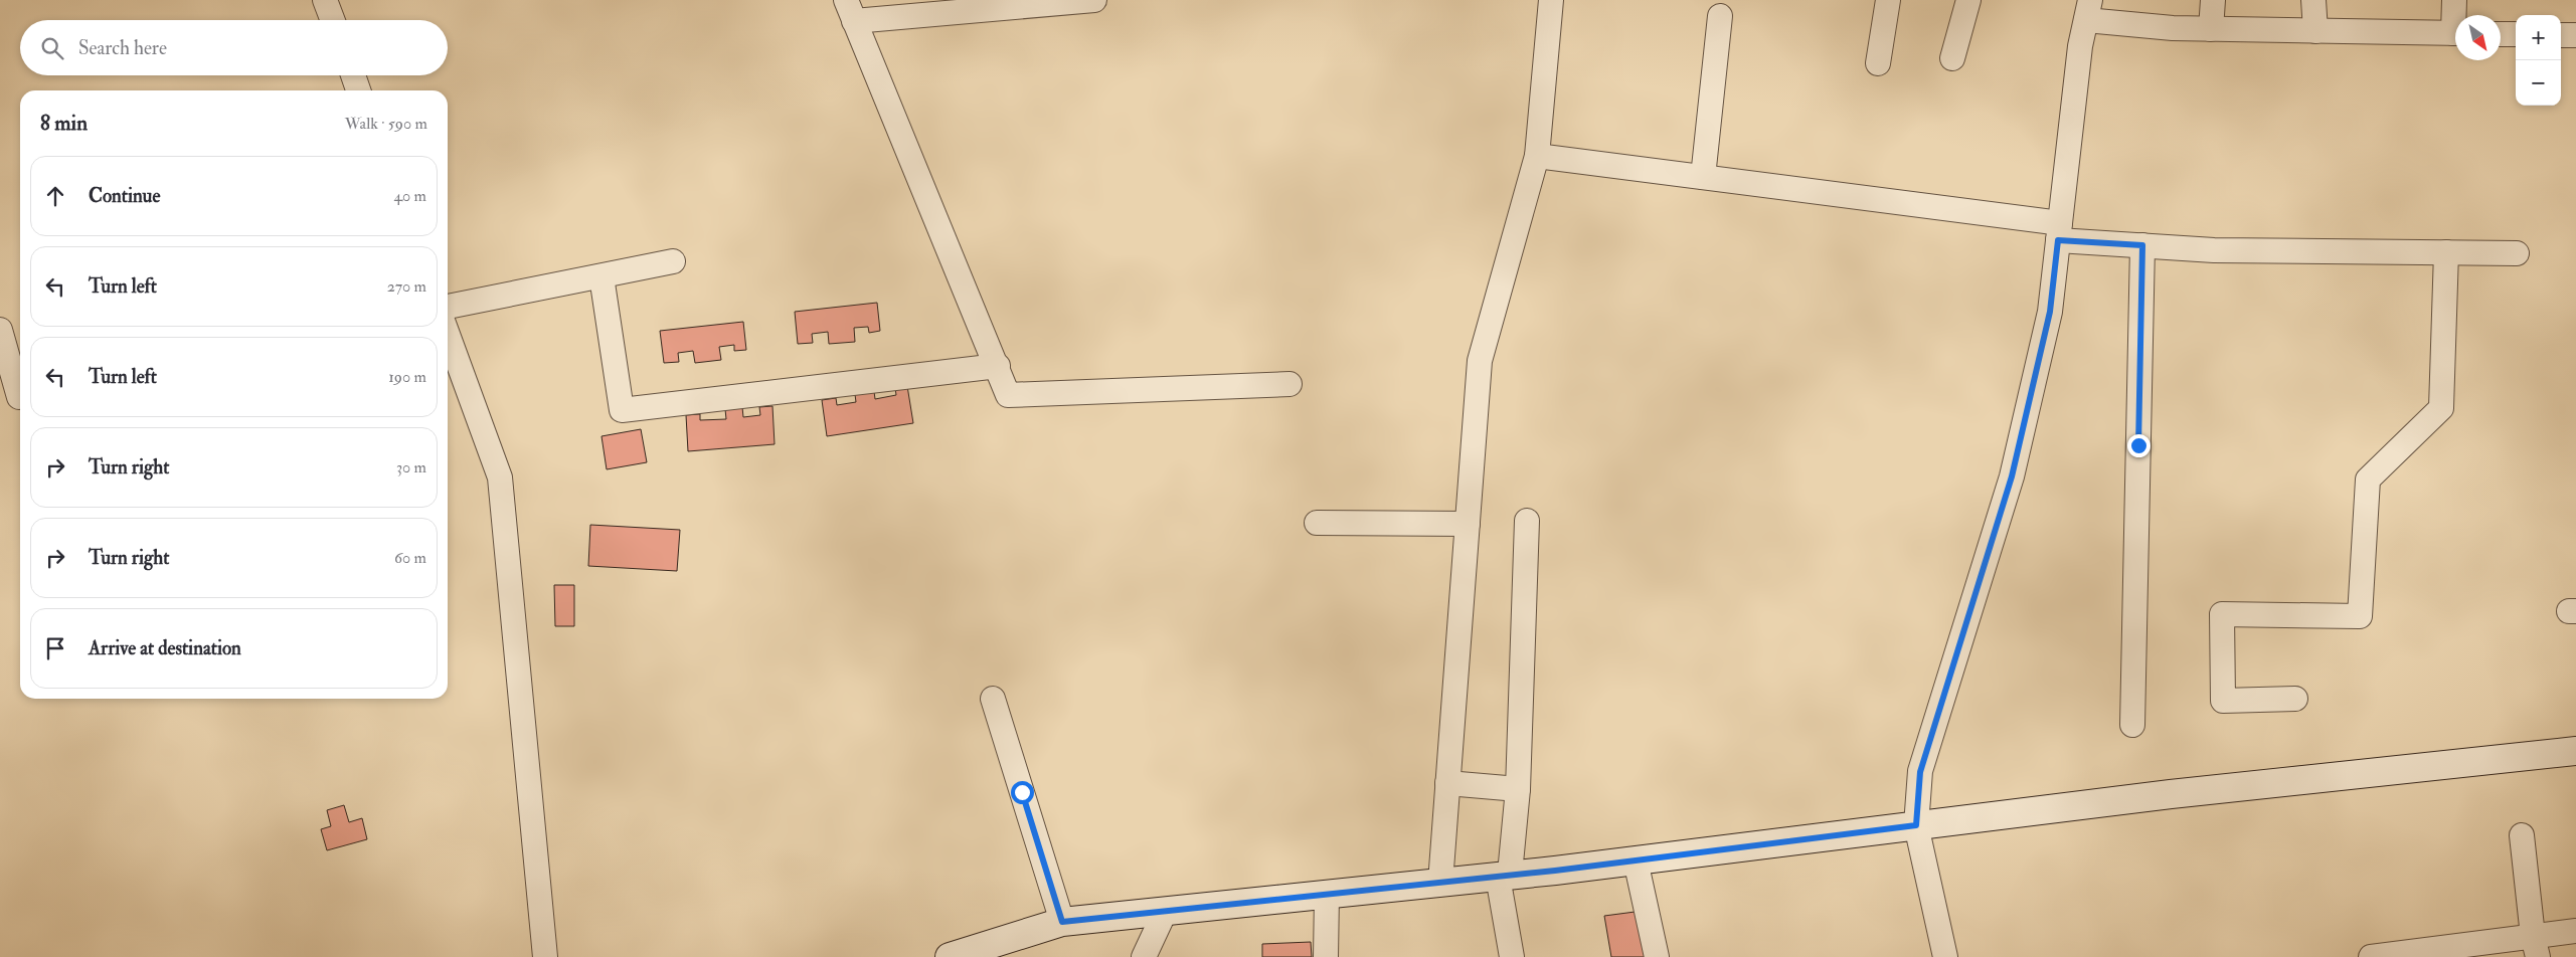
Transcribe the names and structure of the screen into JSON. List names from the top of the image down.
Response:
{
  "north": "bottom right",
  "page": {
    "map_buttons": ["+", "−"],
    "search": "Search here",
    "heading": ["8 min", "Walk · 590 m"],
    "list": [
      ["Continue", "40 m"],
      ["Turn left", "270 m"],
      ["Turn left", "190 m"],
      ["Turn right", "30 m"],
      ["Turn right", "60 m"],
      "Arrive at destination"
    ]
  }
}
